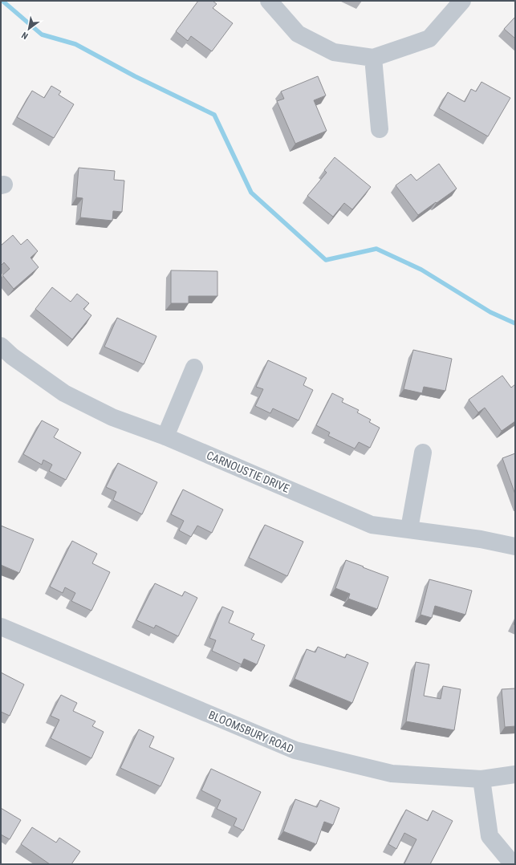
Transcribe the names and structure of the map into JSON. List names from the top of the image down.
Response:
{
  "streets": {
    "street": ["CARNOUSTIE DRIVE", "BLOOMSBURY ROAD"]
  },
  "north": "bottom left"
}
